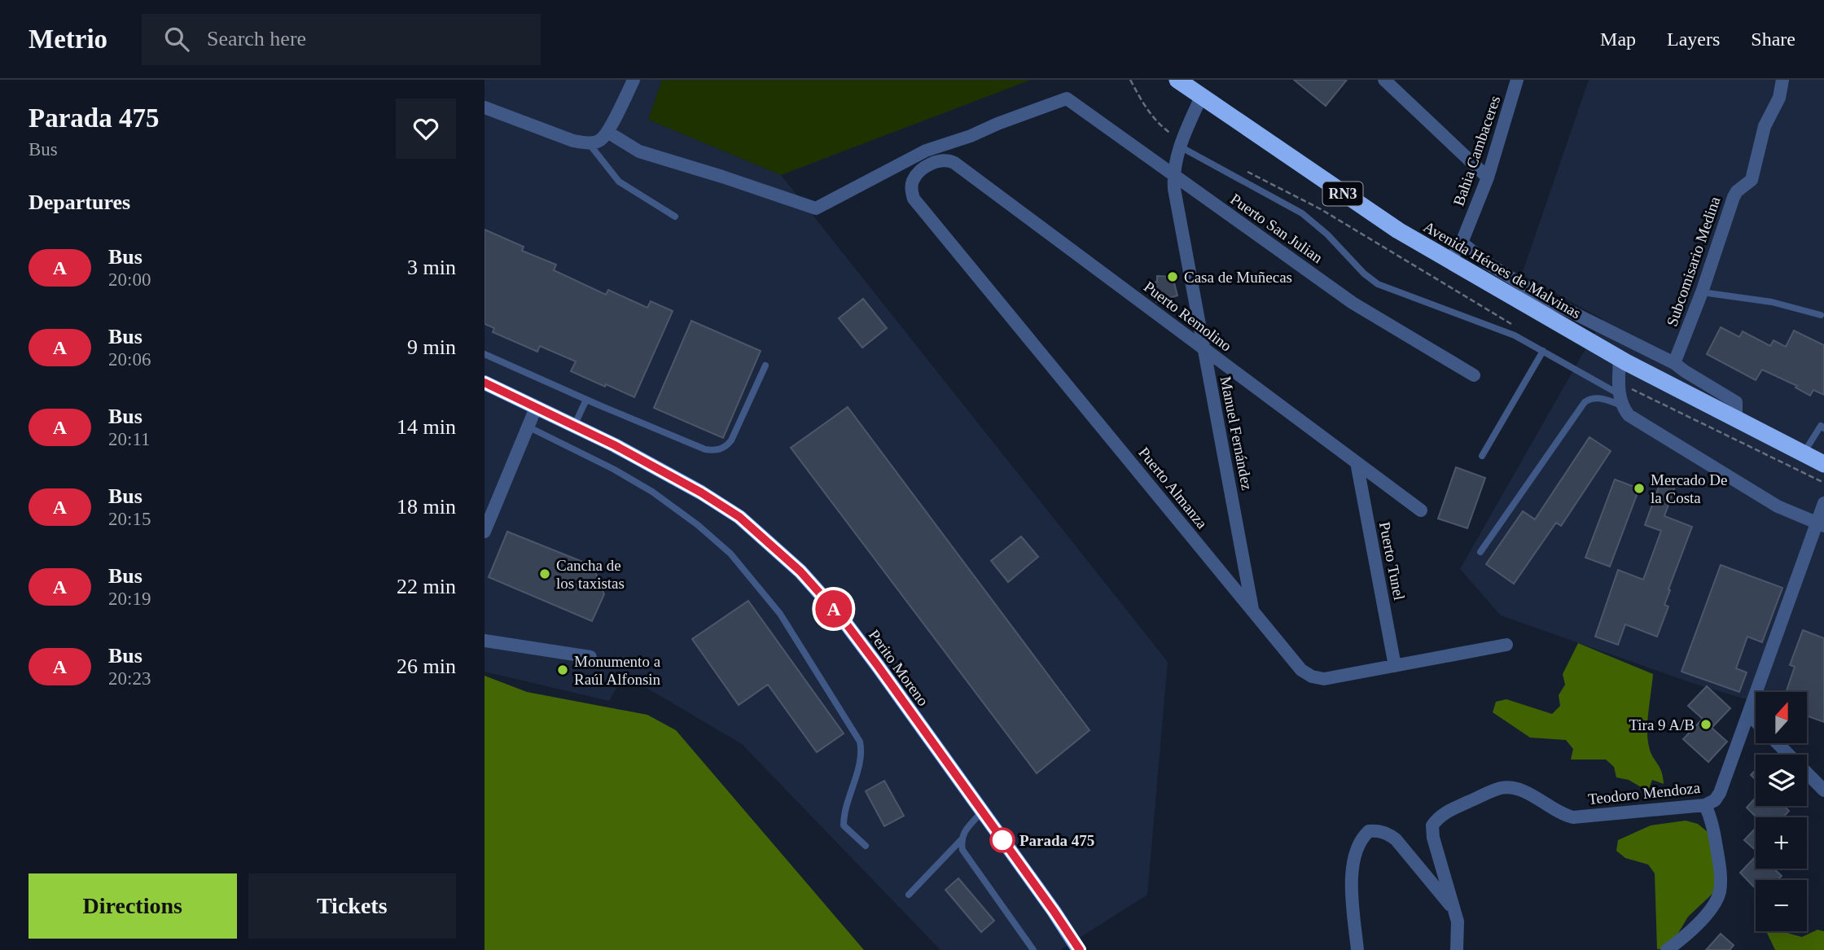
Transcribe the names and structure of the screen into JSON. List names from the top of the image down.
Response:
{
  "streets": {
    "highway": ["RN3", "Avenida Héroes de Malvinas"],
    "main road": ["Perito Moreno"],
    "street": [
      "Bahia Cambaceres",
      "Puerto San Julian",
      "Subcomisario Medina",
      "Puerto Remolino",
      "Manuel Fernández",
      "Puerto Almanza",
      "Puerto Tunel",
      "Teodoro Mendoza"
    ]
  },
  "crossings": [
    ["Bahia Cambaceres", "Avenida Héroes de Malvinas"],
    ["Puerto San Julian", "Manuel Fernández"],
    ["Avenida Héroes de Malvinas", "Manuel Fernández"],
    ["Puerto Remolino", "Manuel Fernández"],
    ["Puerto Remolino", "Puerto Almanza"],
    ["Puerto Remolino", "Puerto Tunel"],
    ["Manuel Fernández", "Puerto Almanza"],
    ["Puerto Almanza", "Puerto Tunel"]
  ],
  "places": [
    "Casa de Muñecas",
    "Mercado De la Costa",
    "Cancha de los taxistas",
    "Monumento a Raúl Alfonsin",
    "Tira 9 A/B",
    "Parada 475"
  ],
  "lines": ["bus line A"],
  "north": "top",
  "page": {
    "header": "Metrio",
    "search": "Search here",
    "nav": ["Map", "Layers", "Share"],
    "heading": [
      ["Parada 475", "Bus"],
      "Departures"
    ],
    "on_map": "A",
    "list": [
      {
        "mark": "A",
        "name": "Bus",
        "note": "20:00",
        "value": "3 min"
      },
      {
        "mark": "A",
        "name": "Bus",
        "note": "20:06",
        "value": "9 min"
      },
      {
        "mark": "A",
        "name": "Bus",
        "note": "20:11",
        "value": "14 min"
      },
      {
        "mark": "A",
        "name": "Bus",
        "note": "20:15",
        "value": "18 min"
      },
      {
        "mark": "A",
        "name": "Bus",
        "note": "20:19",
        "value": "22 min"
      },
      {
        "mark": "A",
        "name": "Bus",
        "note": "20:23",
        "value": "26 min"
      }
    ],
    "map_buttons": ["+", "−"],
    "buttons": ["Directions", "Tickets"]
  }
}
